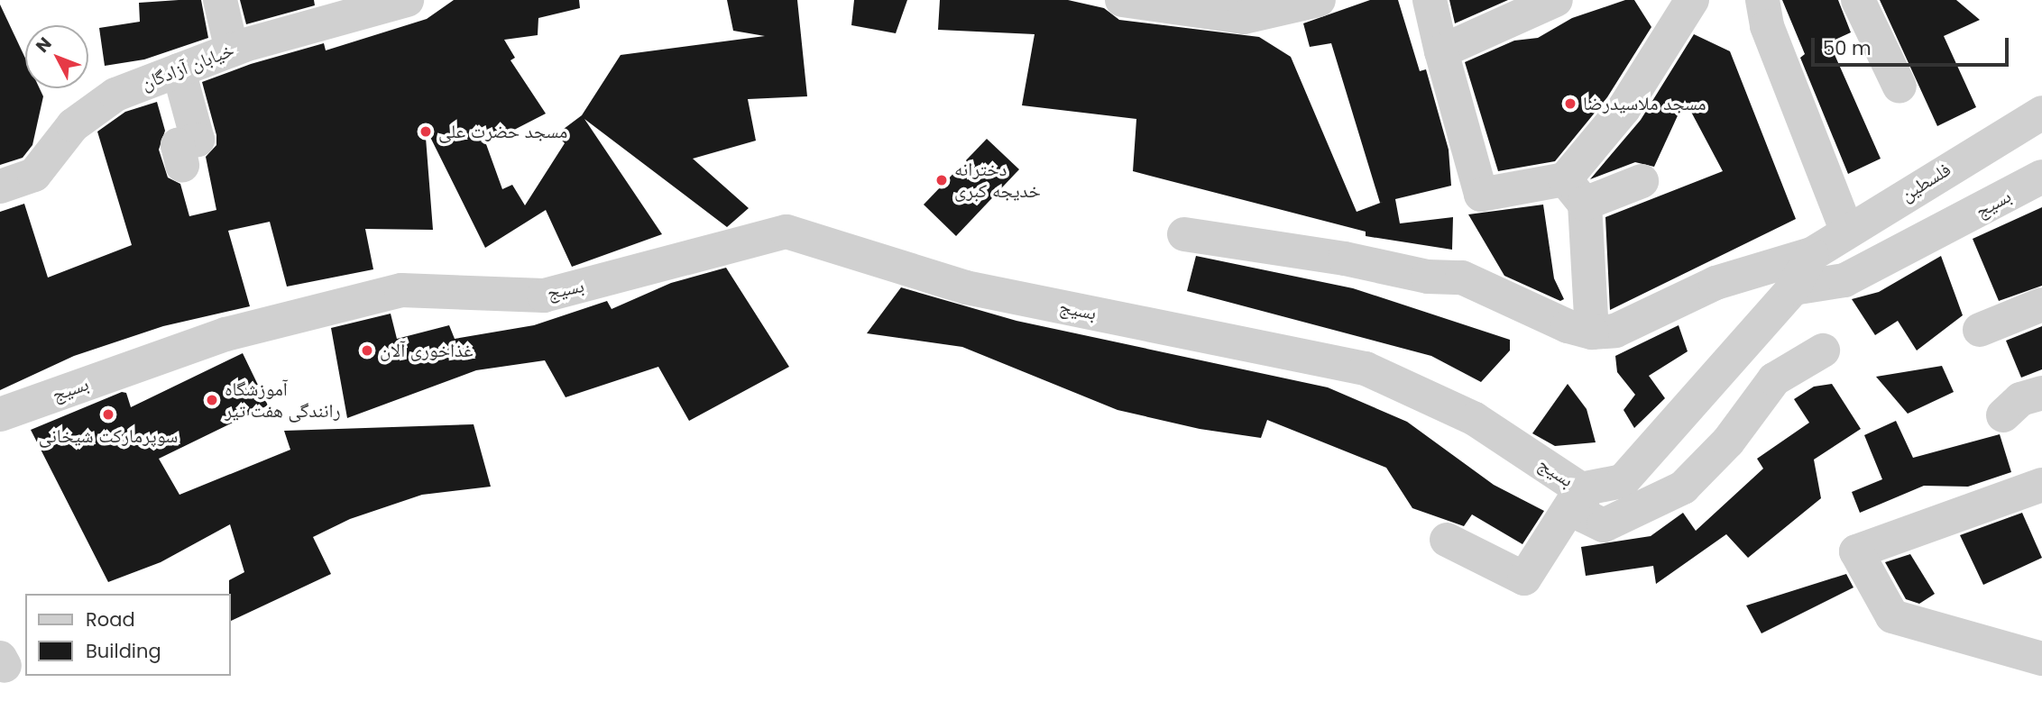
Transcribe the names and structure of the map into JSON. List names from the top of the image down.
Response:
{
  "streets": {
    "street": ["خیابان آزادگان", "فلسطین", "بسیج"]
  },
  "places": [
    "مسجد ملاسیدرضا",
    "مسجد حضرت علی",
    "دخترانه خدیجه کبری",
    "غذاخوری آلان",
    "آموزشگاه رانندگی هفت تیر",
    "سوپرمارکت شیخانی"
  ],
  "legend": ["Road", "Building"],
  "scale_bar": "50 m",
  "north": "top left"
}
